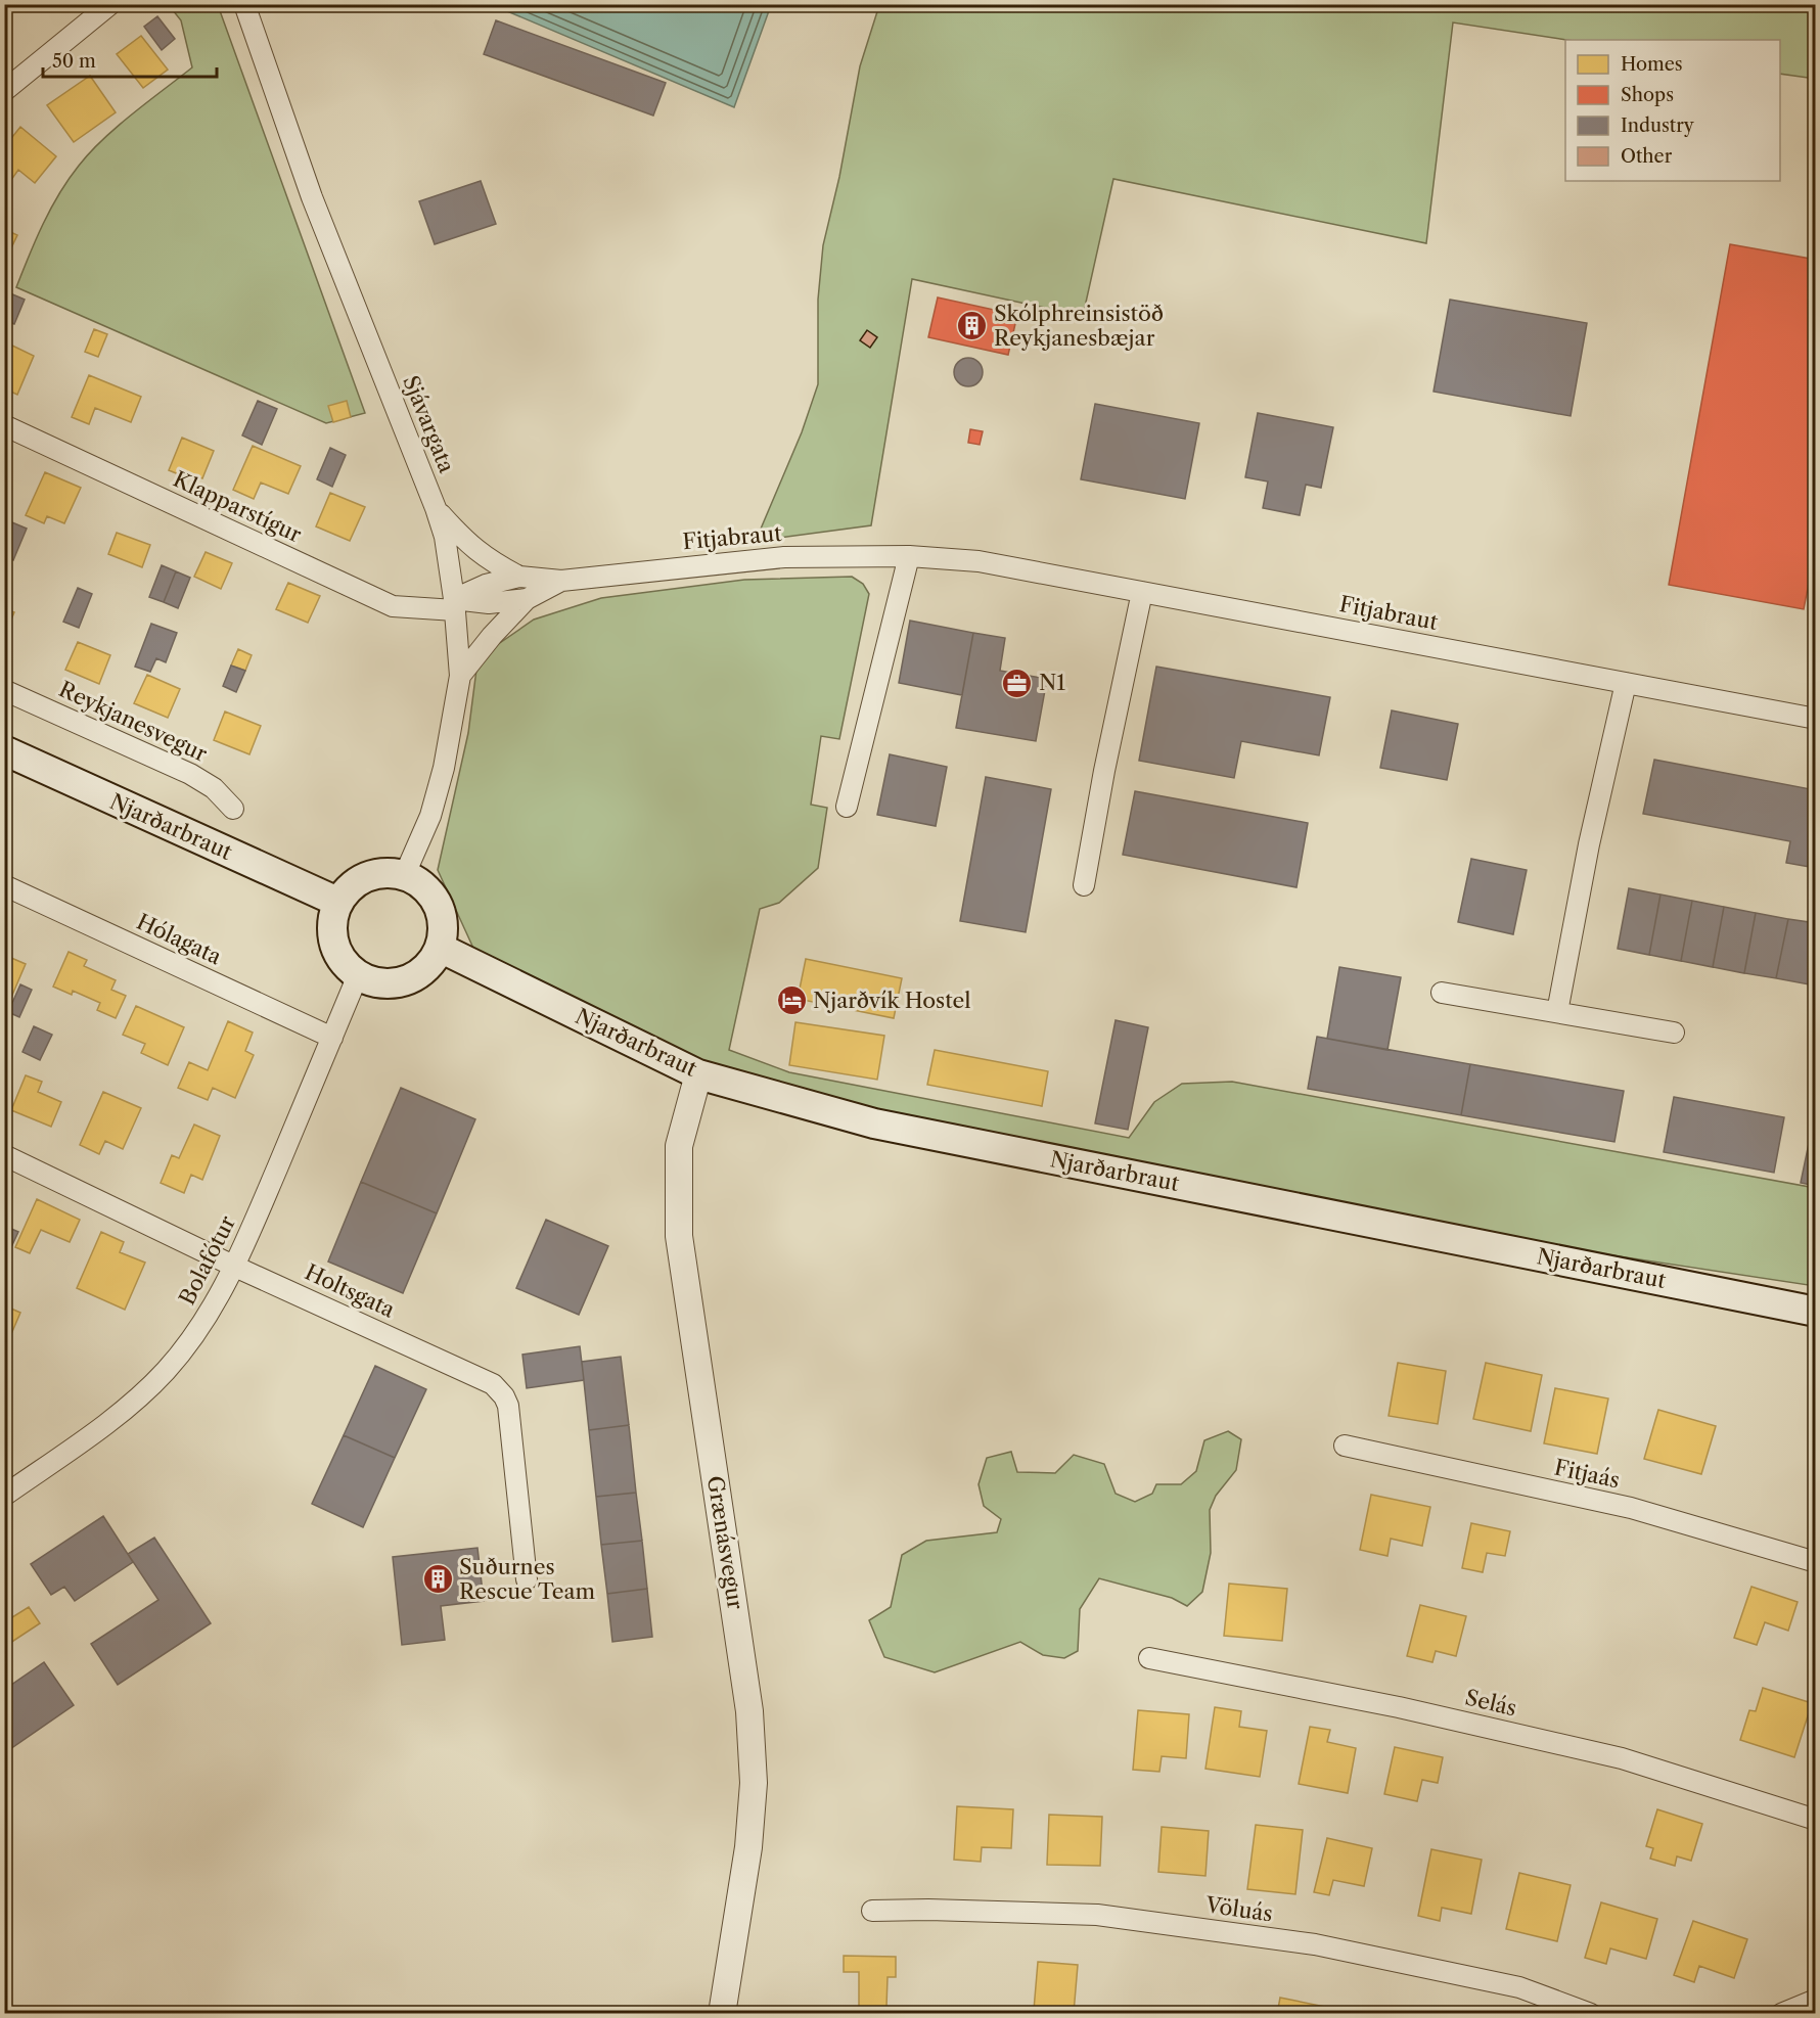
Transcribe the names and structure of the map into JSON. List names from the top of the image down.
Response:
{
  "streets": {
    "main road": ["Njarðarbraut"],
    "street": [
      "Sjávargata",
      "Klapparstígur",
      "Fitjabraut",
      "Reykjanesvegur",
      "Hólagata",
      "Bolafótur",
      "Holtsgata",
      "Fitjaás",
      "Grænásvegur",
      "Selás",
      "Völuás"
    ]
  },
  "crossings": [
    ["Sjávargata", "Klapparstígur"],
    ["Sjávargata", "Fitjabraut"],
    ["Sjávargata", "Njarðarbraut"],
    ["Sjávargata", "Bolafótur"],
    ["Klapparstígur", "Fitjabraut"],
    ["Njarðarbraut", "Bolafótur"],
    ["Njarðarbraut", "Grænásvegur"],
    ["Hólagata", "Bolafótur"],
    ["Bolafótur", "Holtsgata"]
  ],
  "places": {
    "building": ["Skólphreinsistöð Reykjanesbæjar", "Suðurnes Rescue Team"],
    "office": ["N1"],
    "hotel": ["Njarðvík Hostel"]
  },
  "legend": [
    "Homes",
    "Shops",
    "Industry",
    "Other"
  ],
  "scale_bar": "50 m"
}
